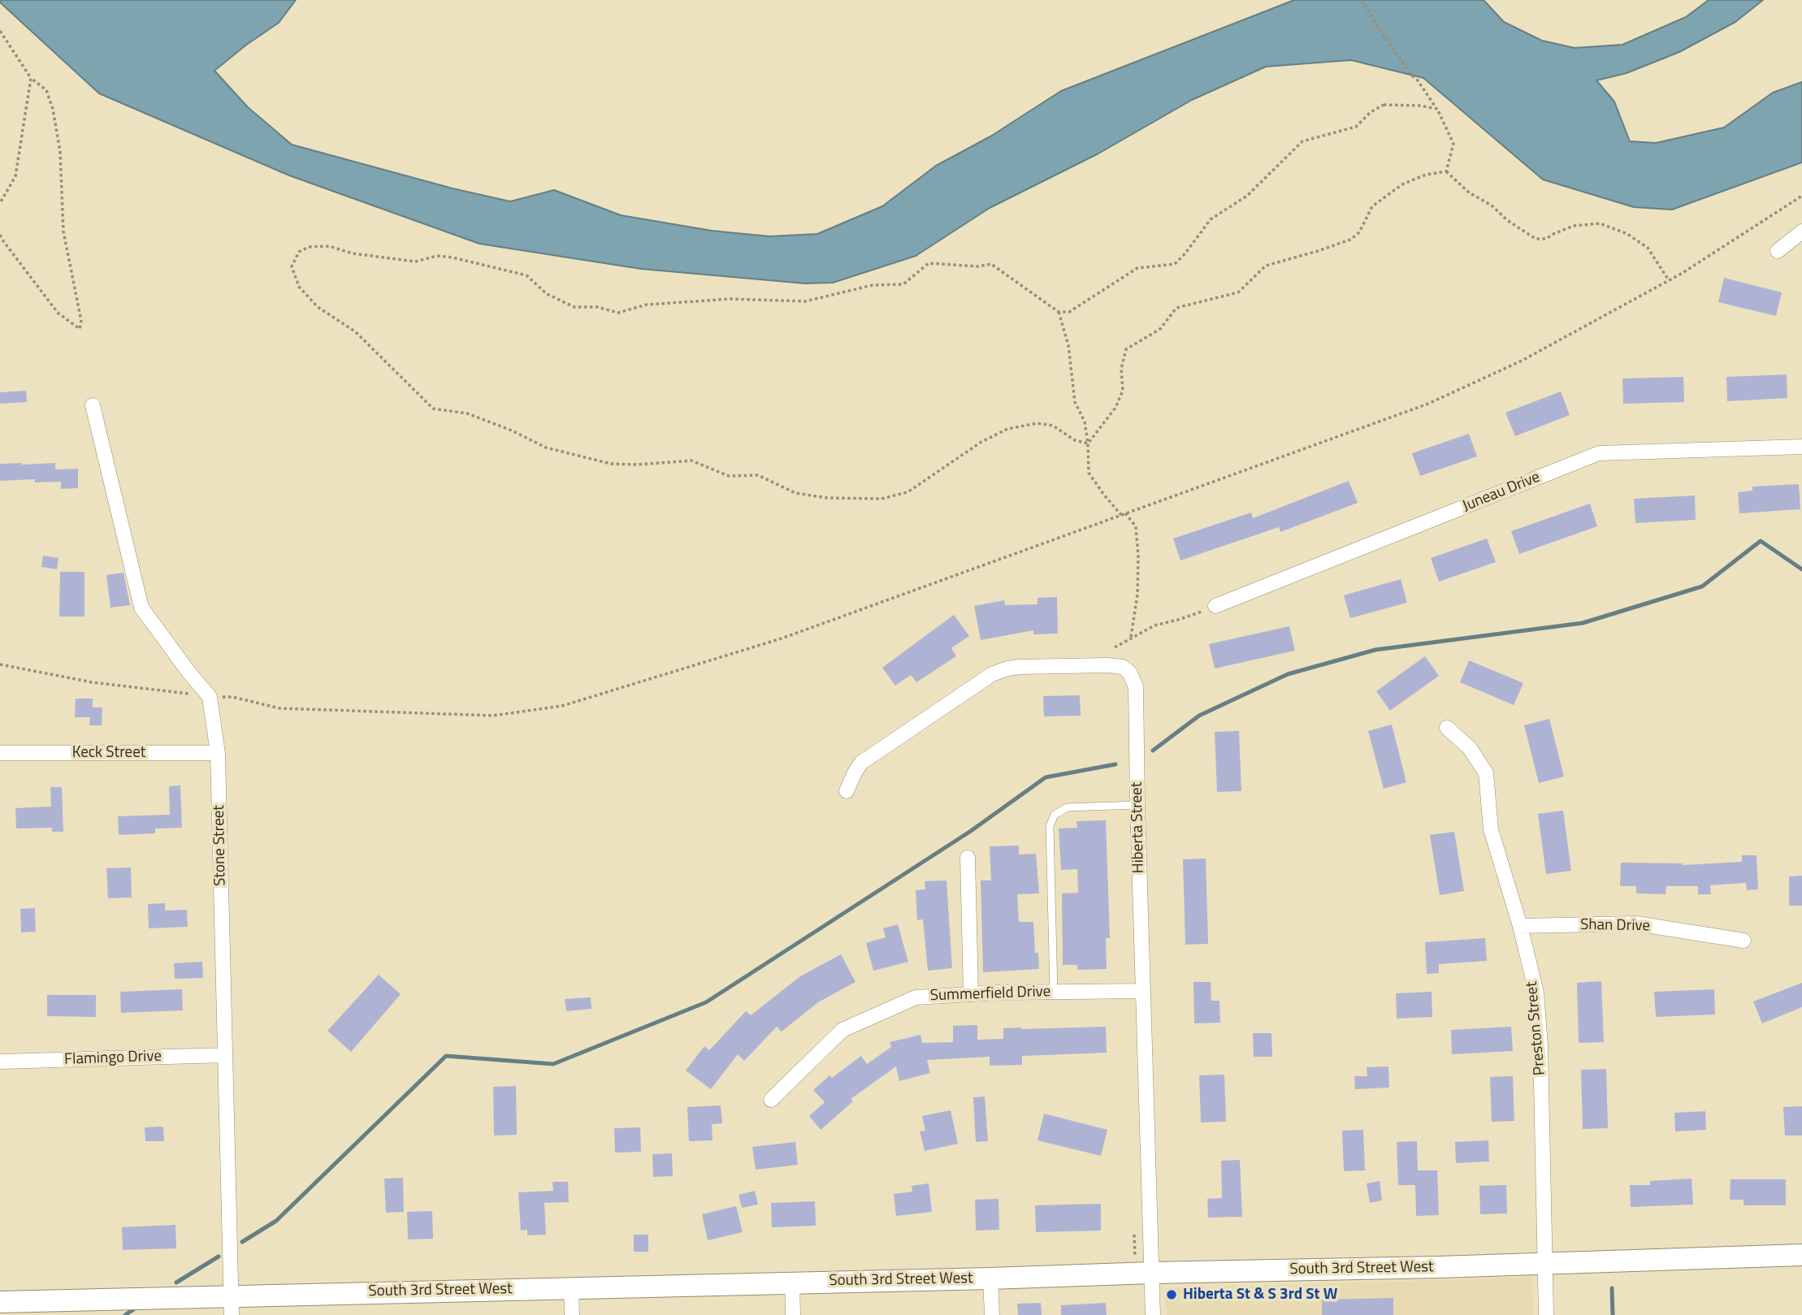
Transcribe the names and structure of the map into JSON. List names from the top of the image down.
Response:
{
  "streets": {
    "street": [
      "Juneau Drive",
      "Keck Street",
      "Hiberta Street",
      "Stone Street",
      "Shan Drive",
      "Summerfield Drive",
      "Preston Street",
      "Flamingo Drive",
      "South 3rd Street West"
    ]
  },
  "crossings": [
    ["Keck Street", "Stone Street"],
    ["Hiberta Street", "Summerfield Drive"],
    ["Hiberta Street", "South 3rd Street West"],
    ["Stone Street", "Flamingo Drive"],
    ["Stone Street", "South 3rd Street West"],
    ["Shan Drive", "Preston Street"],
    ["Preston Street", "South 3rd Street West"]
  ],
  "places": ["Hiberta St & S 3rd St W"]
}
